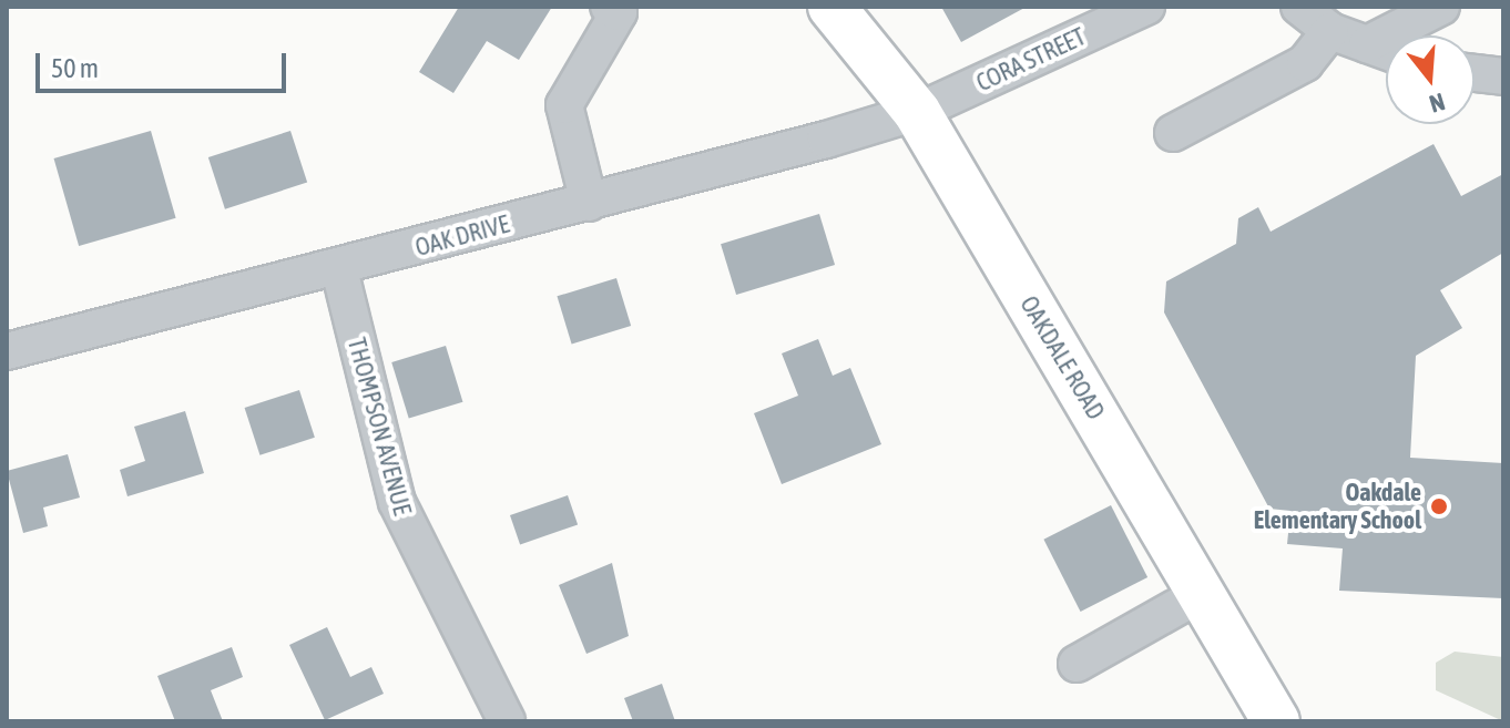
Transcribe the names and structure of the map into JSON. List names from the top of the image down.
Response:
{
  "streets": {
    "main road": ["OAKDALE ROAD"],
    "street": ["CORA STREET", "OAK DRIVE", "THOMPSON AVENUE"]
  },
  "crossings": [
    ["CORA STREET", "OAK DRIVE"],
    ["CORA STREET", "OAKDALE ROAD"],
    ["OAK DRIVE", "OAKDALE ROAD"],
    ["OAK DRIVE", "THOMPSON AVENUE"]
  ],
  "places": ["Oakdale Elementary School"],
  "scale_bar": "50 m",
  "north": "bottom"
}
